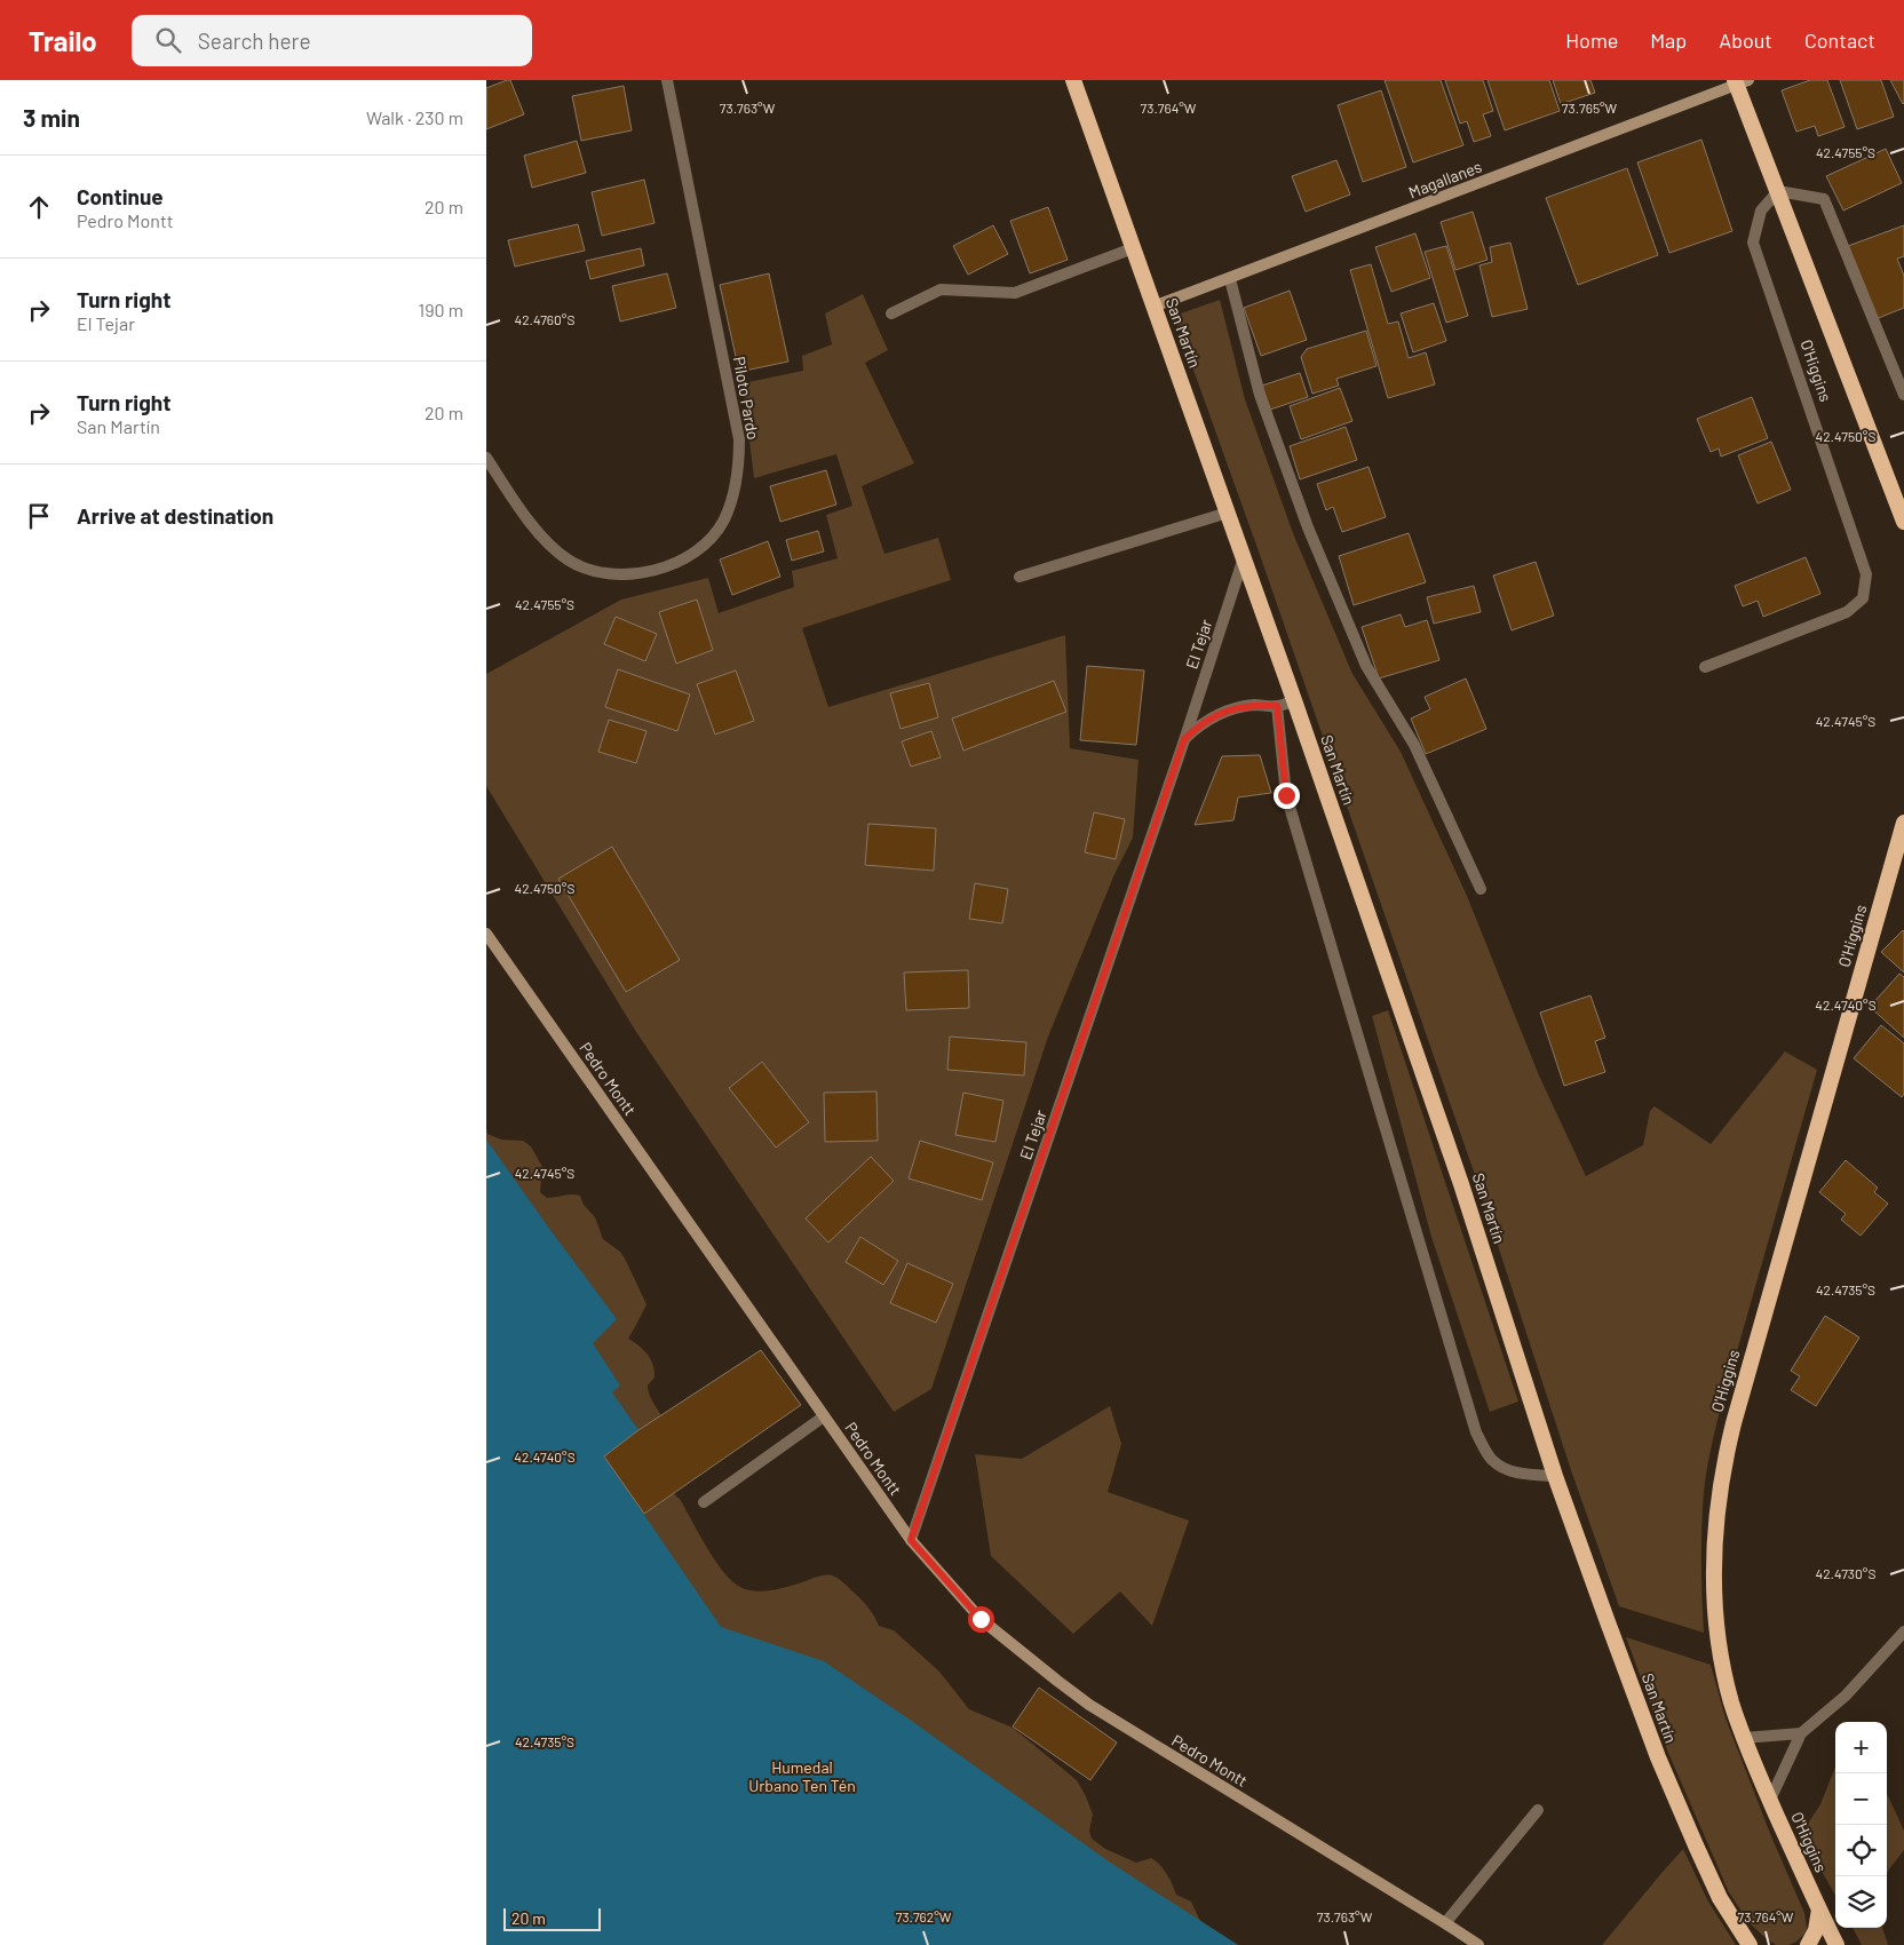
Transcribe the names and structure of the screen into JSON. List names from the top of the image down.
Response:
{
  "streets": {
    "highway": ["San Martín", "O'Higgins"],
    "main road": ["Magallanes", "Pedro Montt"],
    "street": ["Piloto Pardo", "El Tejar"]
  },
  "crossings": [
    ["Magallanes", "San Martín"],
    ["Magallanes", "O'Higgins"],
    ["San Martín", "El Tejar"],
    ["El Tejar", "Pedro Montt"]
  ],
  "parks": ["Humedal Urbano Ten Tén"],
  "scale_bar": "20 m",
  "page": {
    "header": "Trailo",
    "search": "Search here",
    "nav": [
      "Home",
      "Map",
      "About",
      "Contact"
    ],
    "heading": ["3 min", "Walk · 230 m"],
    "list": [
      ["Continue", "Pedro Montt", "20 m"],
      ["Turn right", "El Tejar", "190 m"],
      ["Turn right", "San Martín", "20 m"],
      "Arrive at destination"
    ],
    "map_buttons": ["+", "−"],
    "scale": "20 m"
  },
  "coordinates": [
    "73.763°W",
    "73.764°W",
    "73.765°W",
    "42.4755°S",
    "42.4760°S",
    "42.4750°S",
    "42.4745°S",
    "42.4740°S",
    "42.4735°S",
    "42.4730°S",
    "73.762°W"
  ]
}
